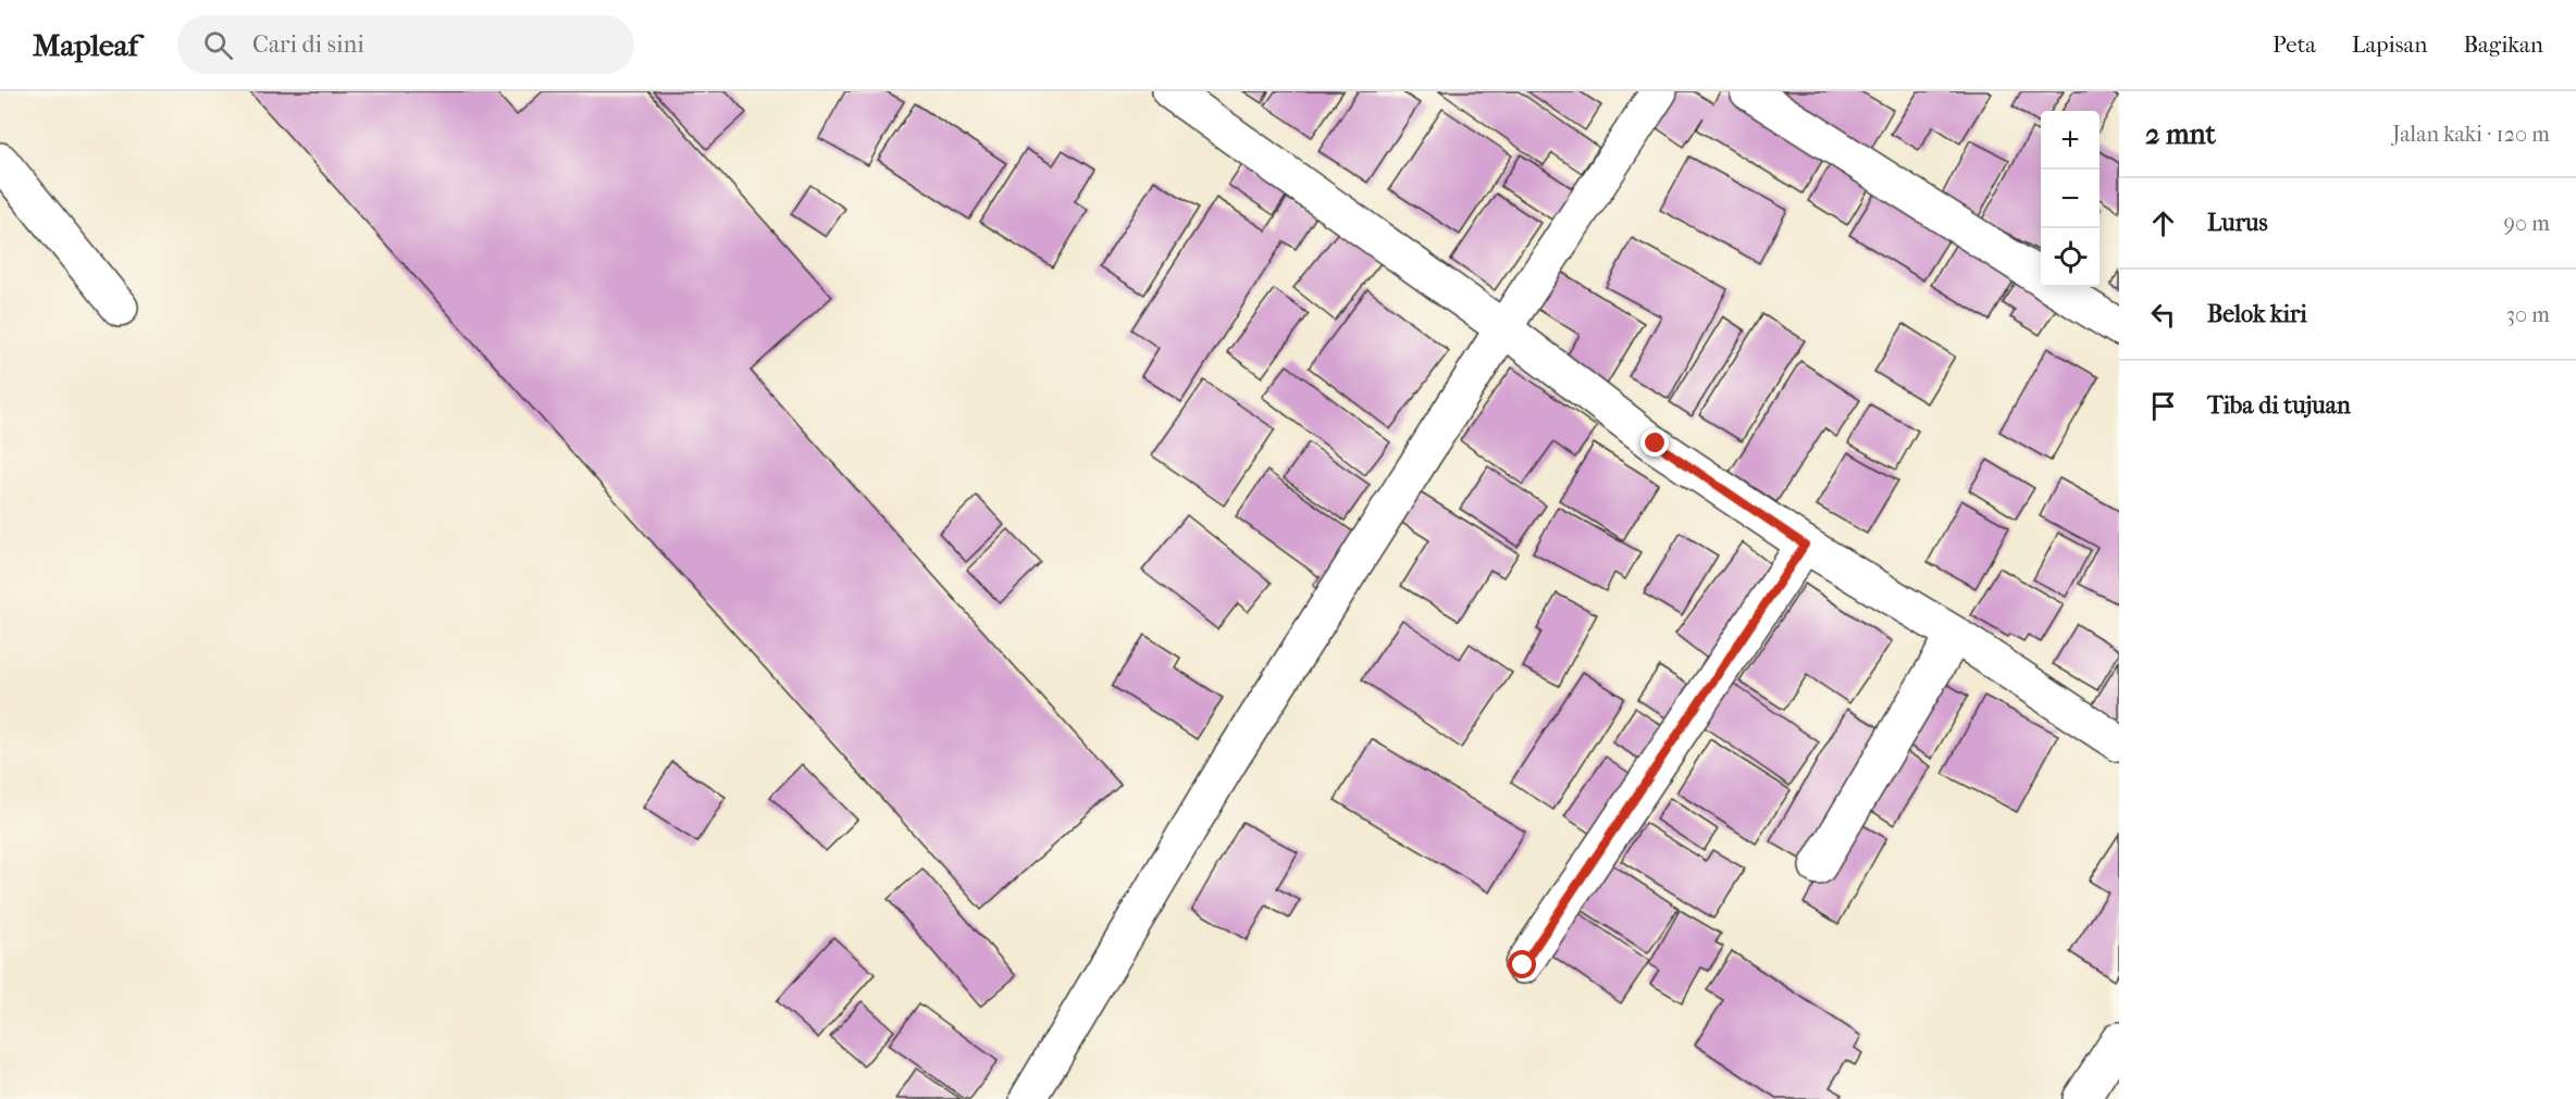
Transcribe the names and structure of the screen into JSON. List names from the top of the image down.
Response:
{
  "page": {
    "header": "Mapleaf",
    "search": "Cari di sini",
    "nav": ["Peta", "Lapisan", "Bagikan"],
    "heading": ["2 mnt", "Jalan kaki · 120 m"],
    "map_buttons": ["+", "−"],
    "list": [
      ["Lurus", "90 m"],
      ["Belok kiri", "30 m"],
      "Tiba di tujuan"
    ]
  }
}
